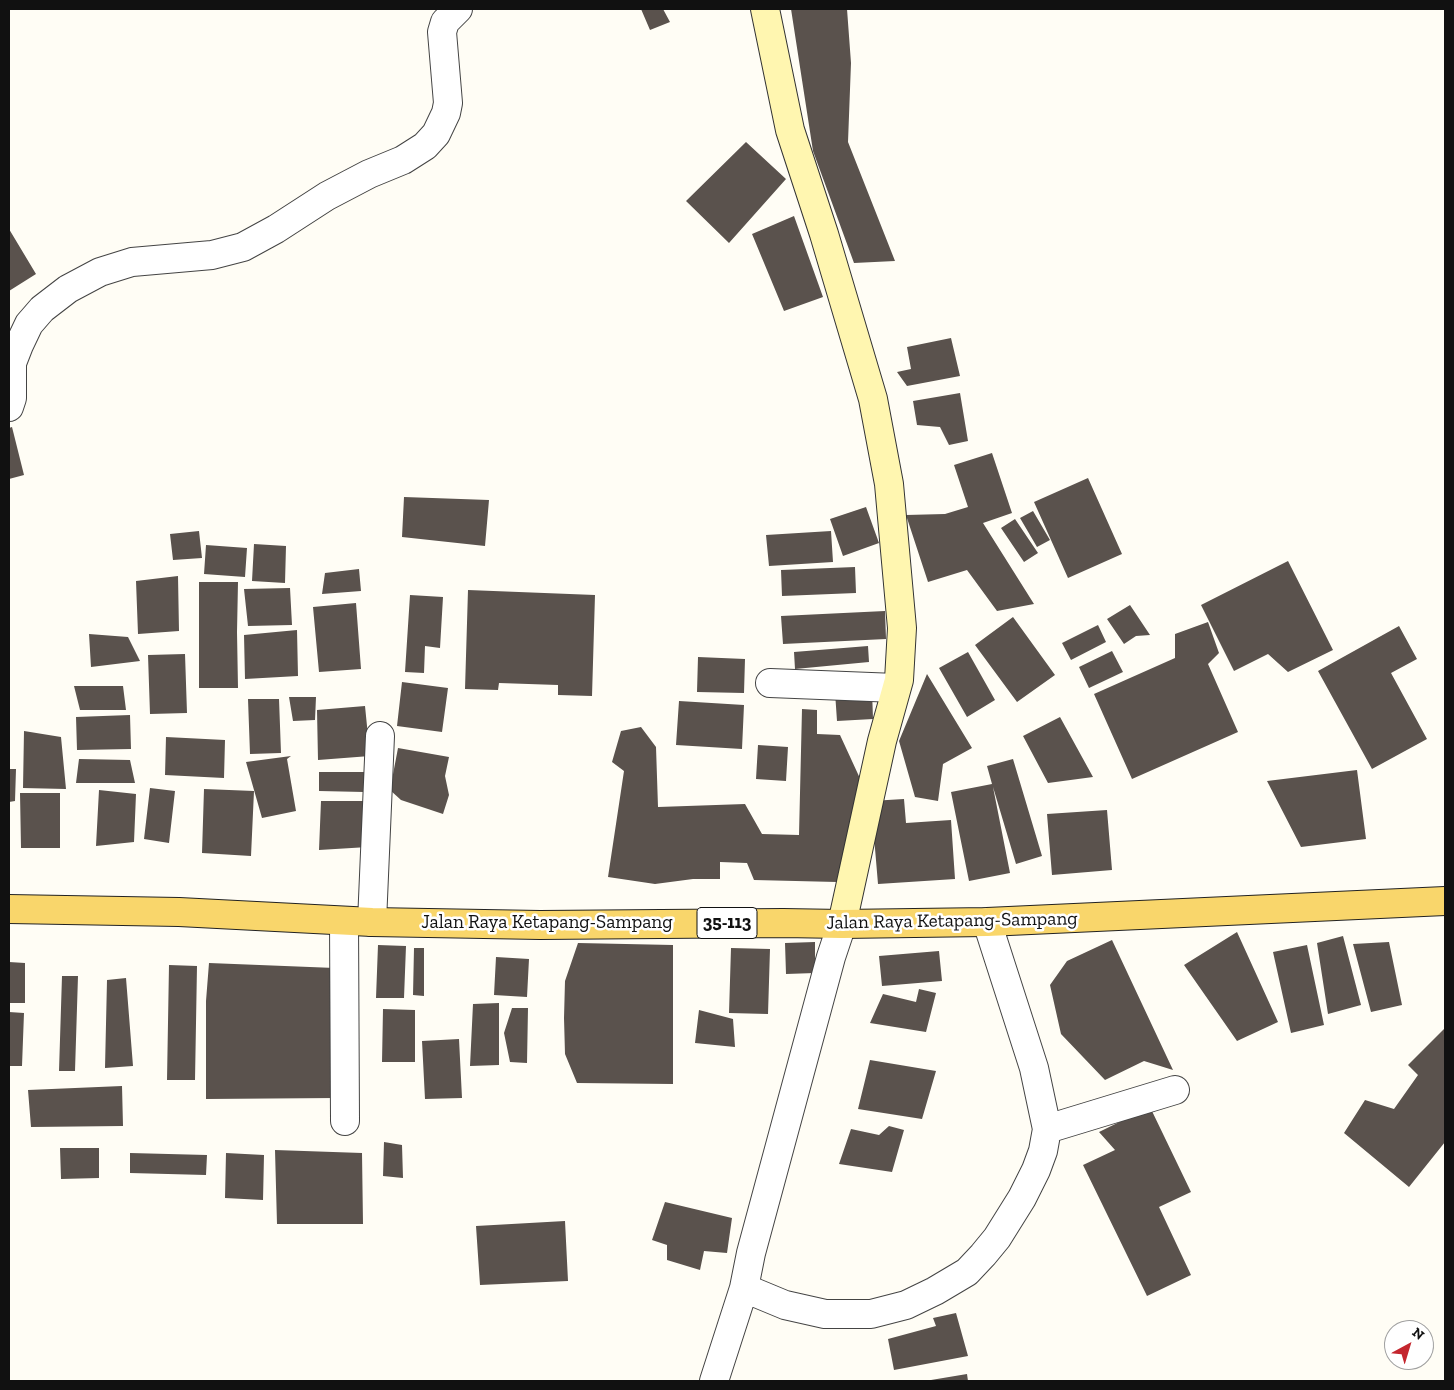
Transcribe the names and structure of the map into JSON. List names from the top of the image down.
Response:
{
  "streets": {
    "main road": ["Jalan Raya Ketapang-Sampang", "35-113"]
  },
  "north": "top right"
}
